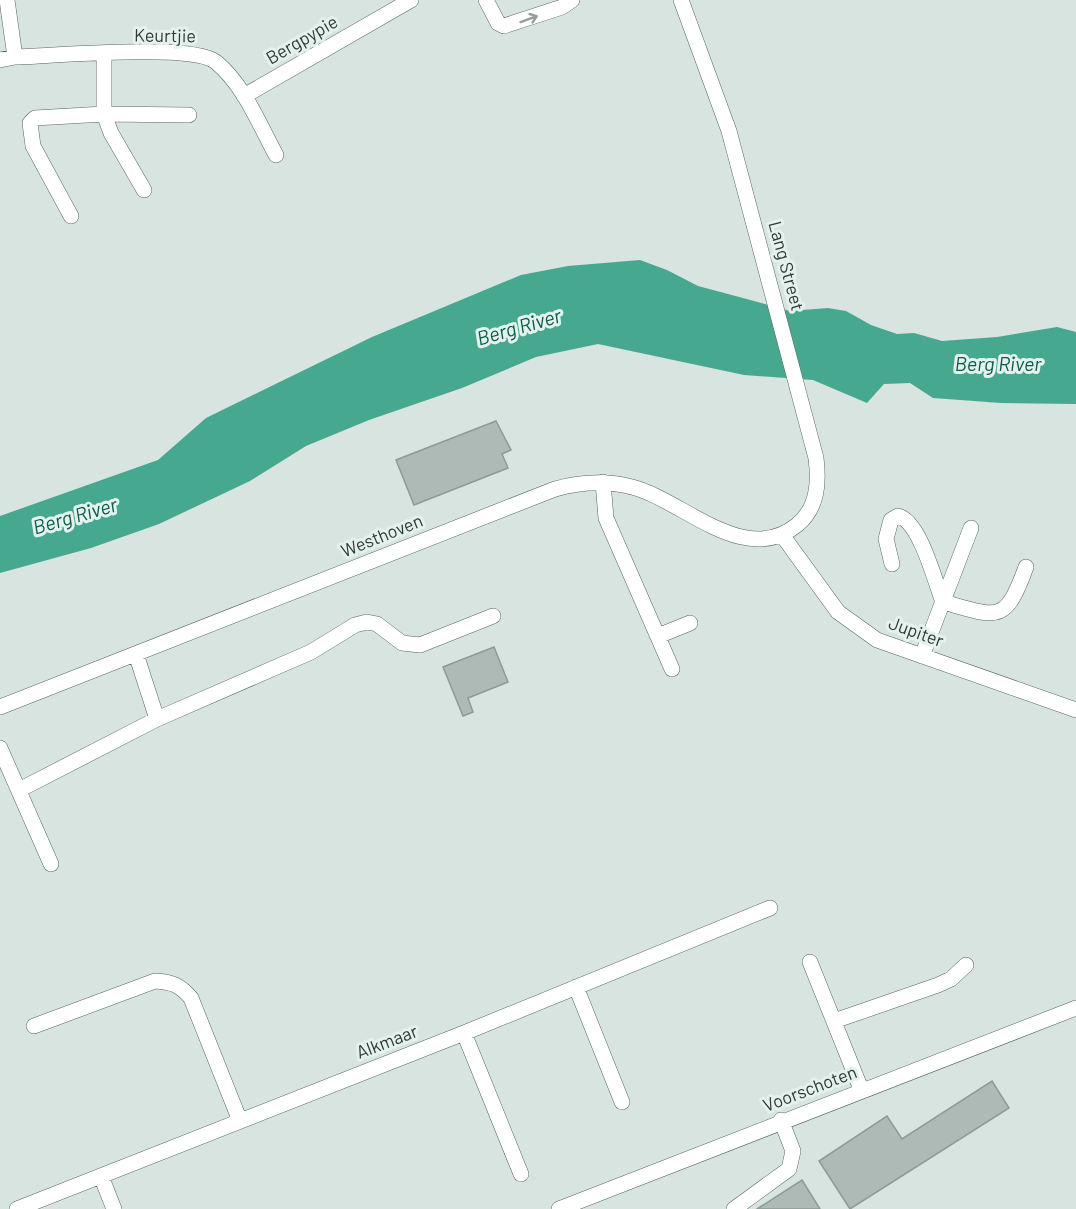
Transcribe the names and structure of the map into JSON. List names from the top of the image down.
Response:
{
  "streets": {
    "street": [
      "Keurtjie",
      "Bergpypie",
      "Lang Street",
      "Westhoven",
      "Jupiter",
      "Alkmaar",
      "Voorschoten"
    ]
  },
  "crossings": [
    ["Keurtjie", "Bergpypie"],
    ["Lang Street", "Westhoven"],
    ["Lang Street", "Jupiter"],
    ["Westhoven", "Jupiter"]
  ],
  "water": ["Berg River"]
}
